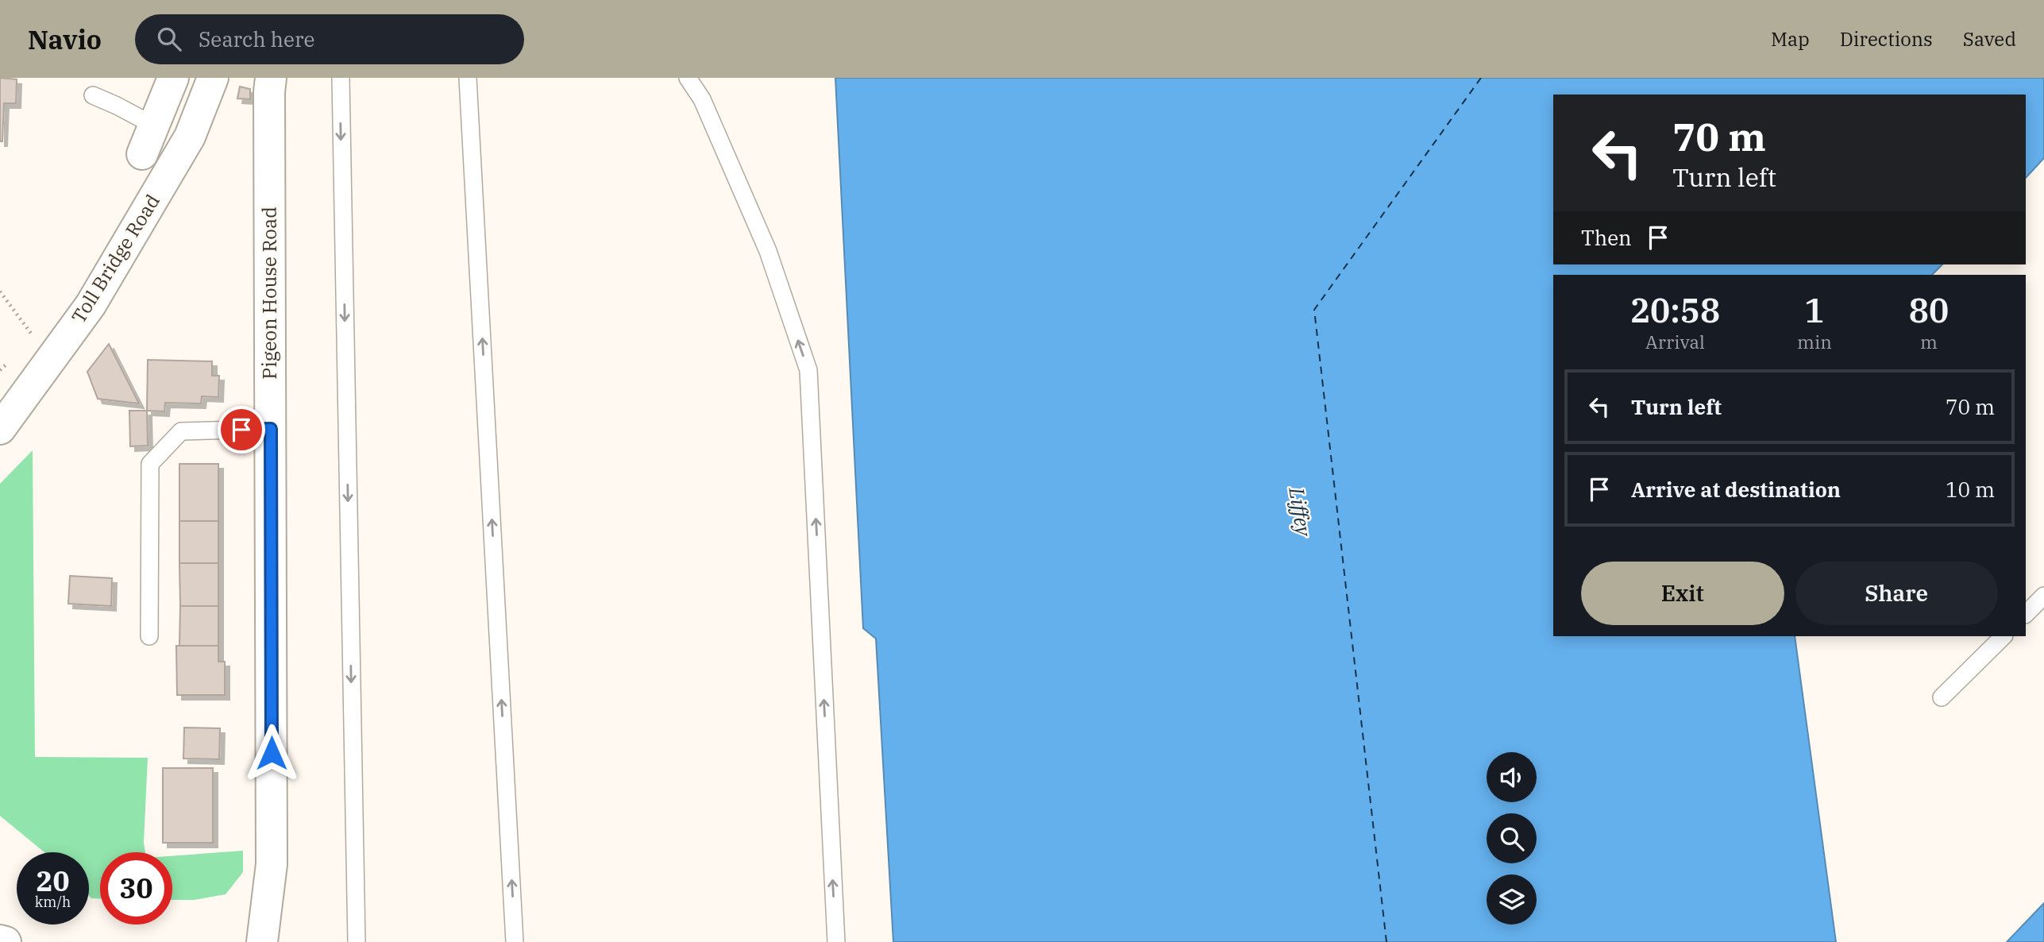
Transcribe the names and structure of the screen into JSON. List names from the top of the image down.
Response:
{
  "streets": {
    "street": ["Toll Bridge Road", "Pigeon House Road"]
  },
  "water": ["Liffey"],
  "page": {
    "header": "Navio",
    "search": "Search here",
    "nav": ["Map", "Directions", "Saved"],
    "turn": ["70 m", "Turn left"],
    "then": "Then",
    "eta": [
      "20:58",
      "Arrival",
      "1",
      "min",
      "80",
      "m"
    ],
    "list": [
      {
        "name": "Turn left",
        "value": "70 m"
      },
      {
        "name": "Arrive at destination",
        "value": "10 m"
      }
    ],
    "buttons": ["Exit", "Share"],
    "speed": "20 km/h",
    "limit": "30"
  }
}
